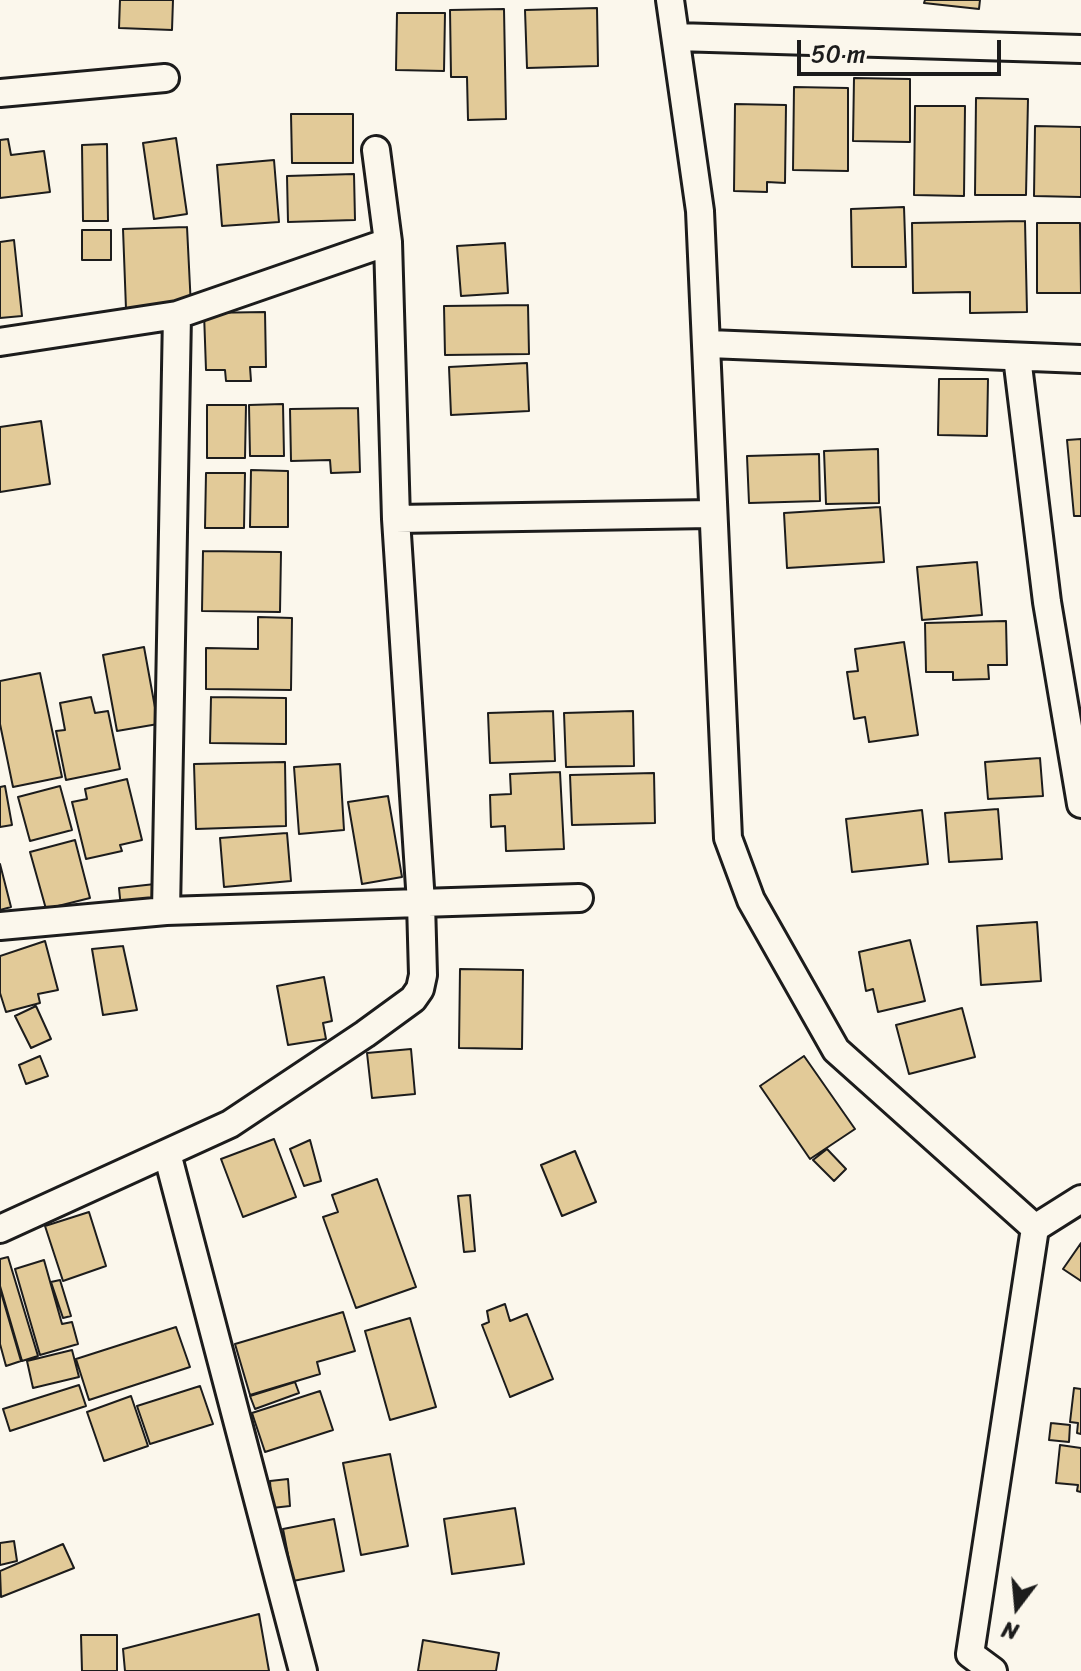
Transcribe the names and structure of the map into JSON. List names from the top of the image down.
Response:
{
  "scale_bar": "50 m",
  "north": "bottom"
}
